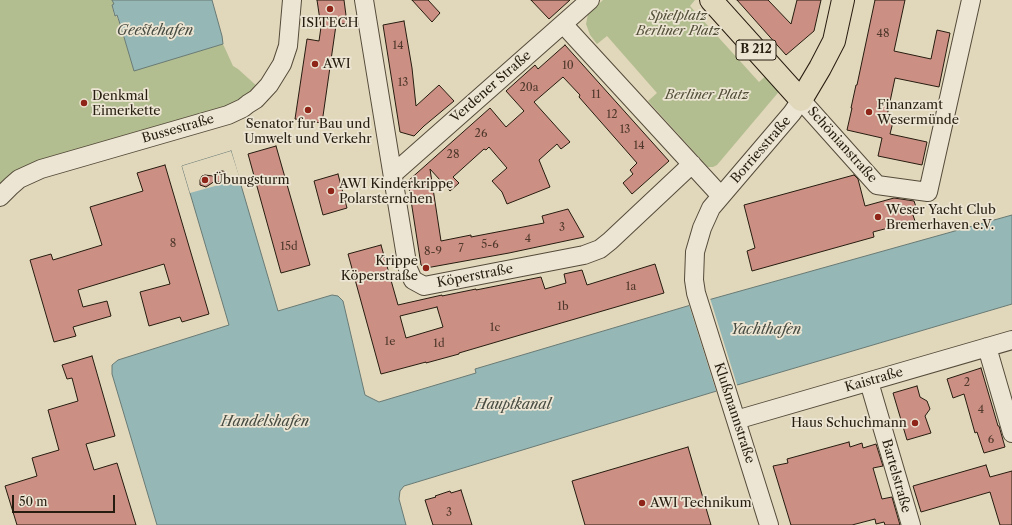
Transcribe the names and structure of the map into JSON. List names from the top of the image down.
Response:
{
  "streets": {
    "main road": ["B 212", "Borriesstraße"],
    "street": [
      "Verdener Straße",
      "Bussestraße",
      "Schönianstraße",
      "Köperstraße",
      "Kaistraße",
      "Klußmannstraße",
      "Bartelstraße"
    ]
  },
  "crossings": [
    ["B 212", "Schönianstraße"],
    ["B 212", "Borriesstraße"],
    ["Verdener Straße", "Köperstraße"],
    ["Schönianstraße", "Borriesstraße"],
    ["Borriesstraße", "Klußmannstraße"],
    ["Kaistraße", "Klußmannstraße"],
    ["Kaistraße", "Bartelstraße"]
  ],
  "water": [
    "Geestehafen",
    "Yachthafen",
    "Hauptkanal",
    "Handelshafen"
  ],
  "parks": ["Spielplatz Berliner Platz", "Berliner Platz"],
  "places": [
    "ISITECH",
    "AWI",
    "Denkmal Eimerkette",
    "Senator fur Bau und Umwelt und Verkehr",
    "Finanzamt Wesermünde",
    "Übungsturm",
    "AWI Kinderkrippe Polarsternchen",
    "Weser Yacht Club Bremerhaven e.V.",
    "Krippe Köperstraße",
    "Haus Schuchmann",
    "AWI Technikum"
  ],
  "house_numbers": [
    "48",
    "14",
    "10",
    "13",
    "20a",
    "11",
    "12",
    "13",
    "26",
    "14",
    "28",
    "3",
    "4",
    "8",
    "5-6",
    "15d",
    "7",
    "8-9",
    "1a",
    "1b",
    "1c",
    "1e",
    "1d",
    "2",
    "4",
    "6",
    "3"
  ],
  "scale_bar": "50 m"
}
